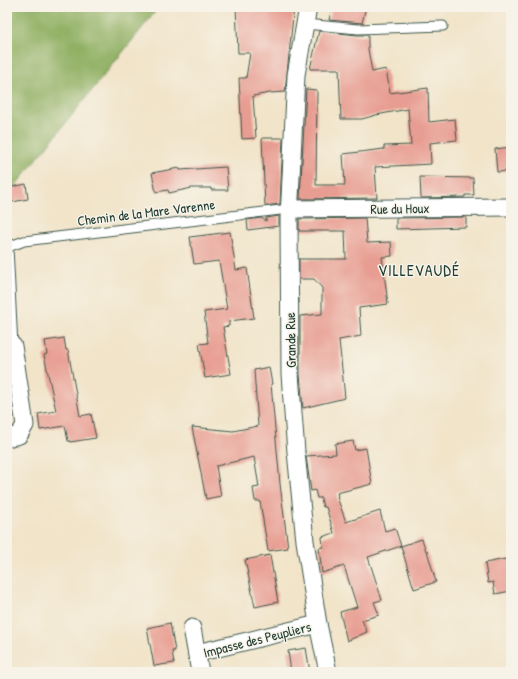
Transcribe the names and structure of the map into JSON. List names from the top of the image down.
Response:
{
  "streets": {
    "street": ["Rue du Houx", "Grande Rue", "Impasse des Peupliers"],
    "lane": ["Chemin de la Mare Varenne"]
  },
  "crossings": [
    ["Rue du Houx", "Chemin de la Mare Varenne"],
    ["Rue du Houx", "Grande Rue"],
    ["Chemin de la Mare Varenne", "Grande Rue"],
    ["Grande Rue", "Impasse des Peupliers"]
  ],
  "districts": ["VILLEVAUDÉ"]
}
